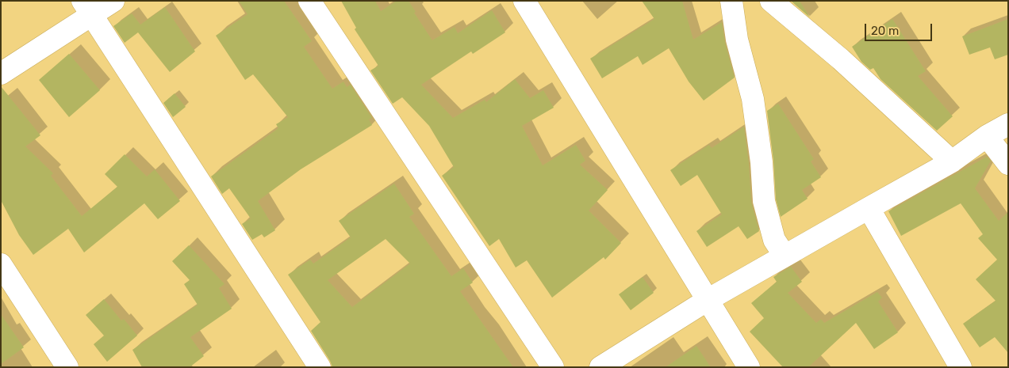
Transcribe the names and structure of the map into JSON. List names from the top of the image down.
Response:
{
  "scale_bar": "20 m"
}
